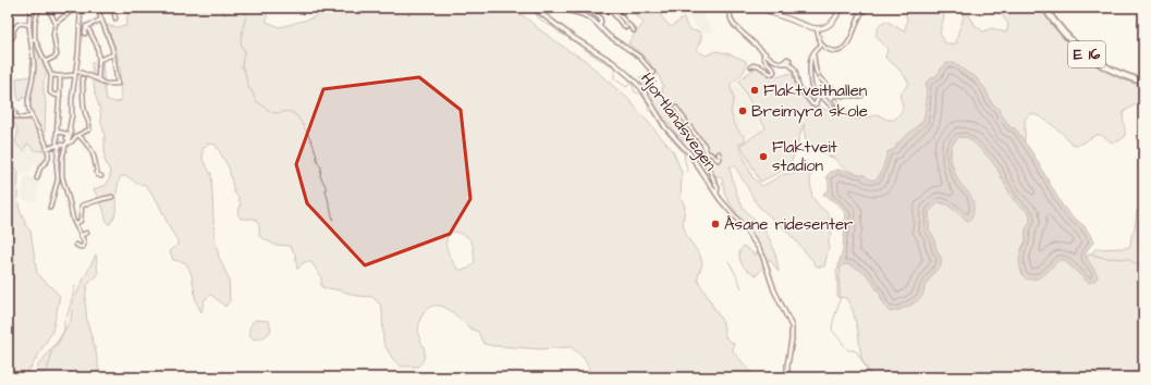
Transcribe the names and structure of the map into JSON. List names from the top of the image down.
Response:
{
  "streets": {
    "highway": ["E 16"],
    "street": ["Hjortlandsvegen"]
  },
  "places": [
    "Flaktveithallen",
    "Breimyra skole",
    "Flaktveit stadion",
    "Åsane ridesenter"
  ]
}
